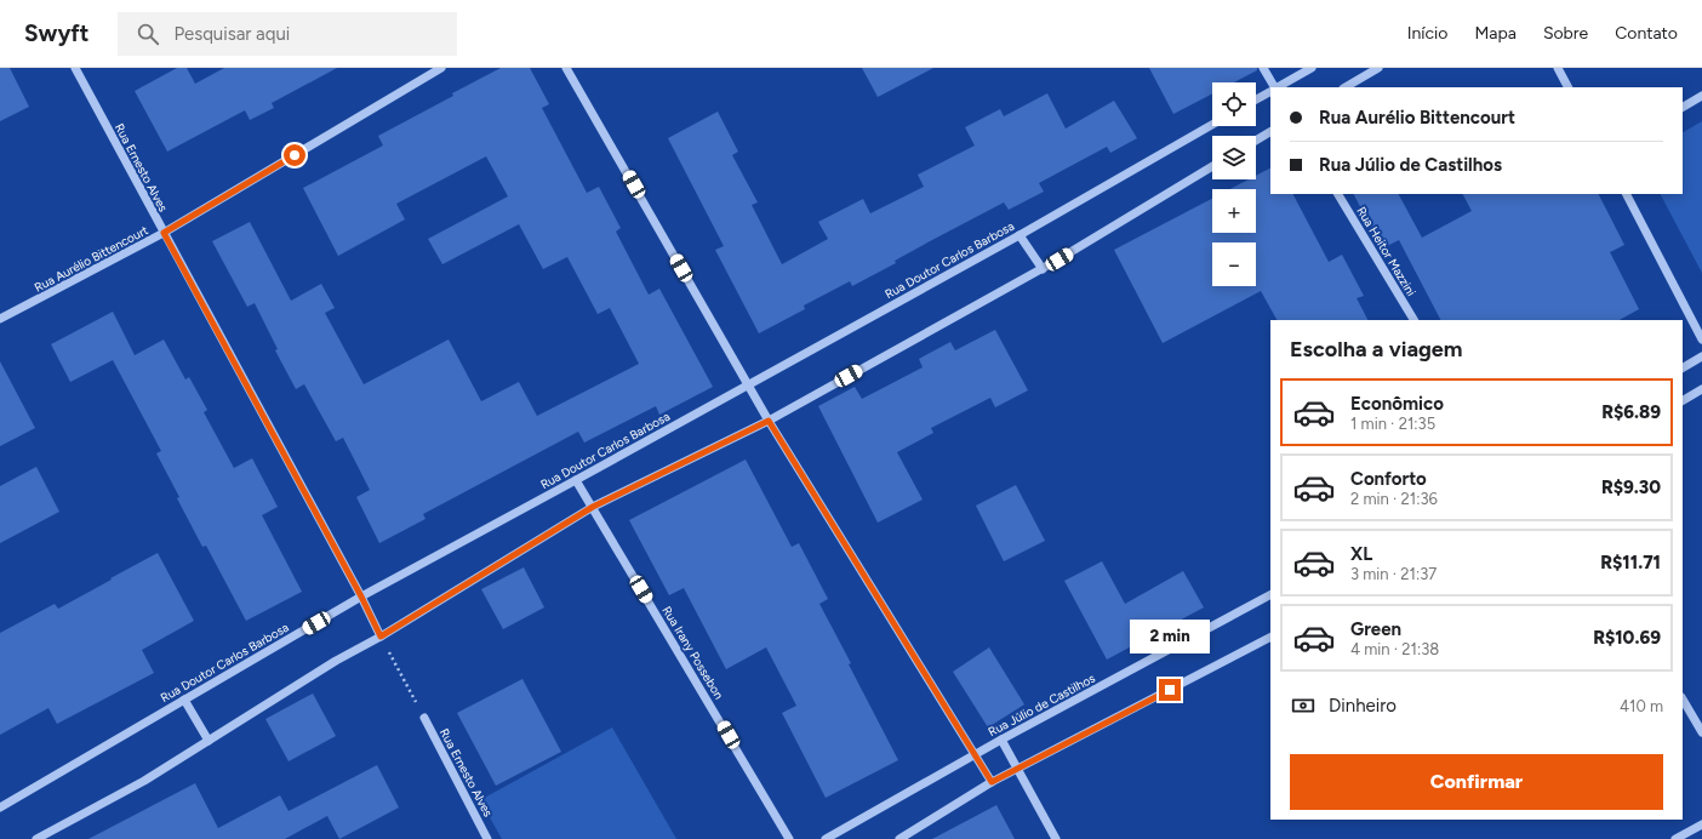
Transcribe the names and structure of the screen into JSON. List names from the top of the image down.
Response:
{
  "streets": {
    "street": [
      "Rua Ernesto Alves",
      "Rua Heitor Mazzini",
      "Rua Aurélio Bittencourt",
      "Rua Doutor Carlos Barbosa",
      "Rua Irany Possebon",
      "Rua Júlio de Castilhos"
    ]
  },
  "crossings": [
    ["Rua Ernesto Alves", "Rua Aurélio Bittencourt"],
    ["Rua Ernesto Alves", "Rua Doutor Carlos Barbosa"],
    ["Rua Doutor Carlos Barbosa", "Rua Irany Possebon"]
  ],
  "page": {
    "header": "Swyft",
    "search": "Pesquisar aqui",
    "nav": [
      "Início",
      "Mapa",
      "Sobre",
      "Contato"
    ],
    "map_buttons": ["+", "−"],
    "banner": ["Rua Aurélio Bittencourt", "Rua Júlio de Castilhos"],
    "heading": "Escolha a viagem",
    "list": [
      {
        "name": "Econômico",
        "note": "1 min · 21:35",
        "value": "R$6.89"
      },
      {
        "name": "Conforto",
        "note": "2 min · 21:36",
        "value": "R$9.30"
      },
      {
        "name": "XL",
        "note": "3 min · 21:37",
        "value": "R$11.71"
      },
      {
        "name": "Green",
        "note": "4 min · 21:38",
        "value": "R$10.69"
      }
    ],
    "bubble": "2 min",
    "pay": ["Dinheiro", "410 m"],
    "buttons": "Confirmar"
  }
}
